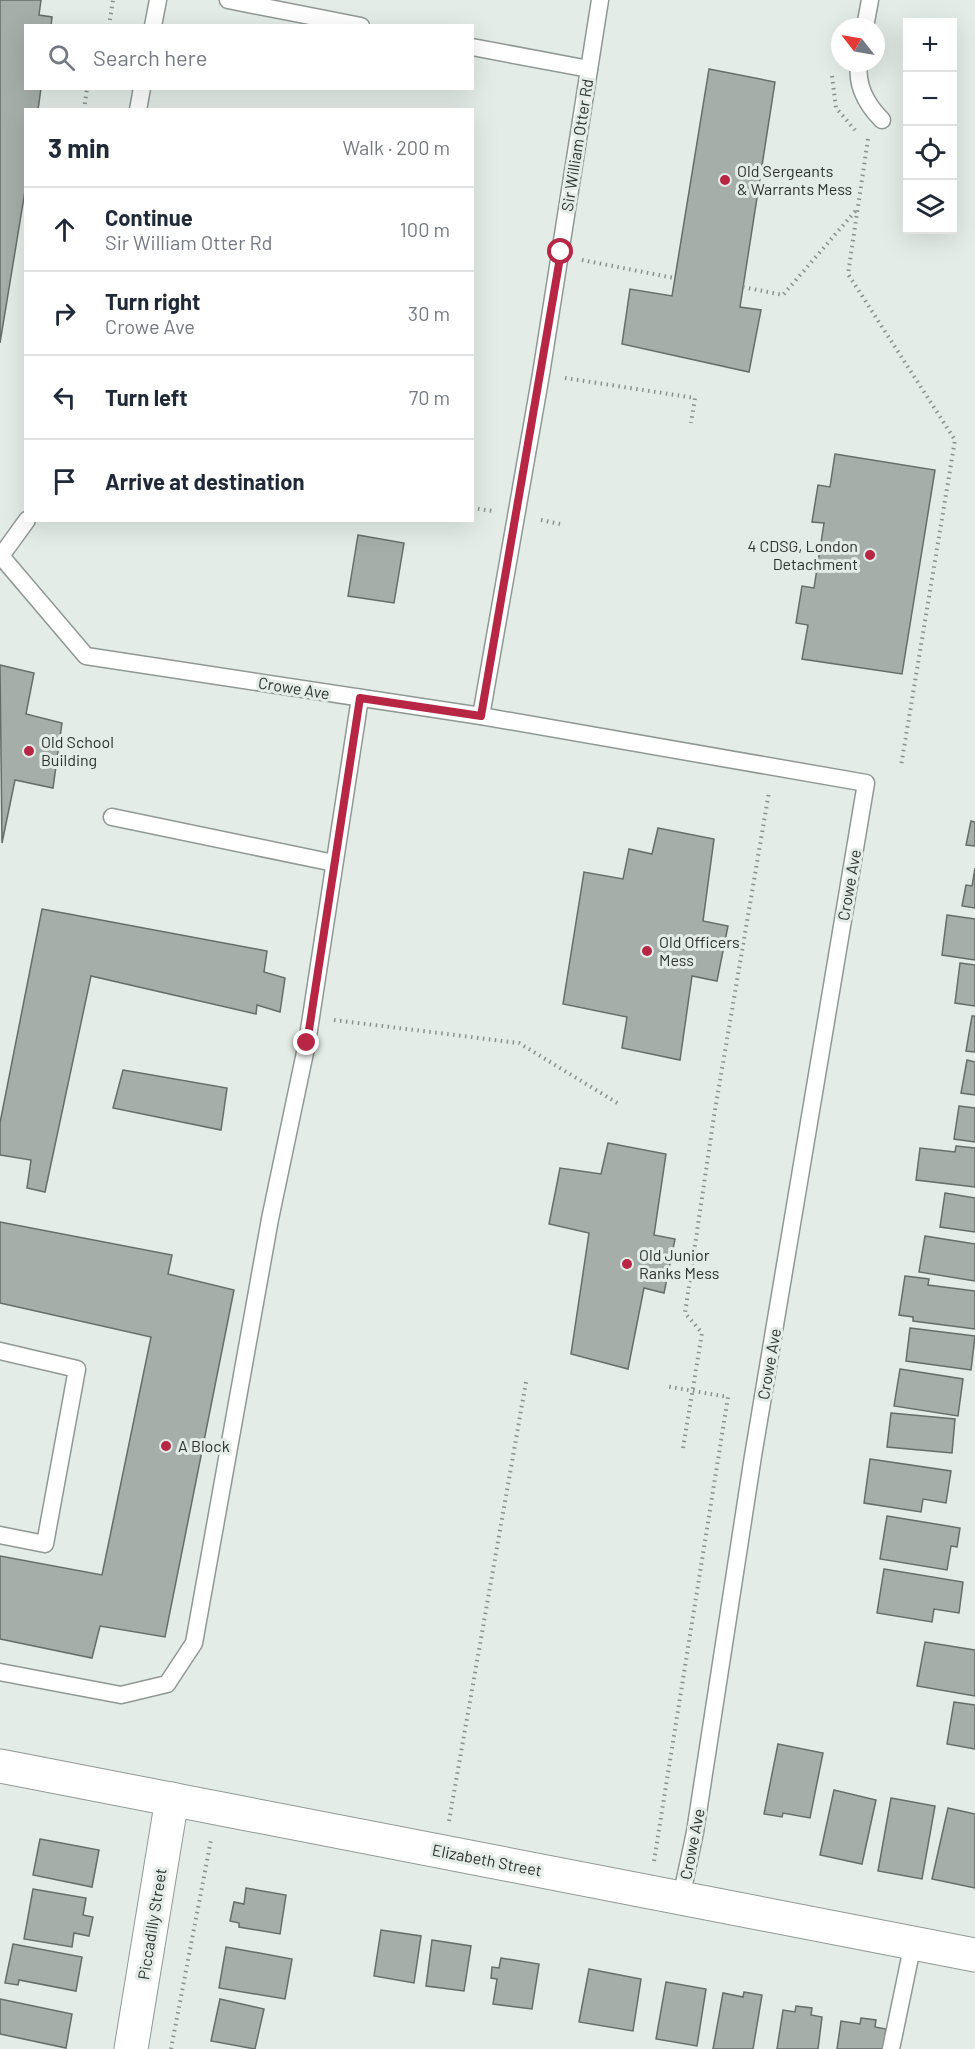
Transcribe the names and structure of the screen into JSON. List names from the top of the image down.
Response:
{
  "streets": {
    "street": ["Elizabeth Street", "Piccadilly Street"],
    "lane": ["Sir William Otter Rd", "Crowe Ave"]
  },
  "crossings": [
    ["Sir William Otter Rd", "Crowe Ave"],
    ["Crowe Ave", "Elizabeth Street"],
    ["Elizabeth Street", "Piccadilly Street"]
  ],
  "places": [
    "Old Sergeants & Warrants Mess",
    "4 CDSG, London Detachment",
    "Old School Building",
    "Old Officers Mess",
    "Old Junior Ranks Mess",
    "A Block"
  ],
  "north": "top left",
  "page": {
    "map_buttons": ["+", "−"],
    "search": "Search here",
    "heading": ["3 min", "Walk · 200 m"],
    "list": [
      ["Continue", "Sir William Otter Rd", "100 m"],
      ["Turn right", "Crowe Ave", "30 m"],
      ["Turn left", "70 m"],
      "Arrive at destination"
    ]
  }
}
